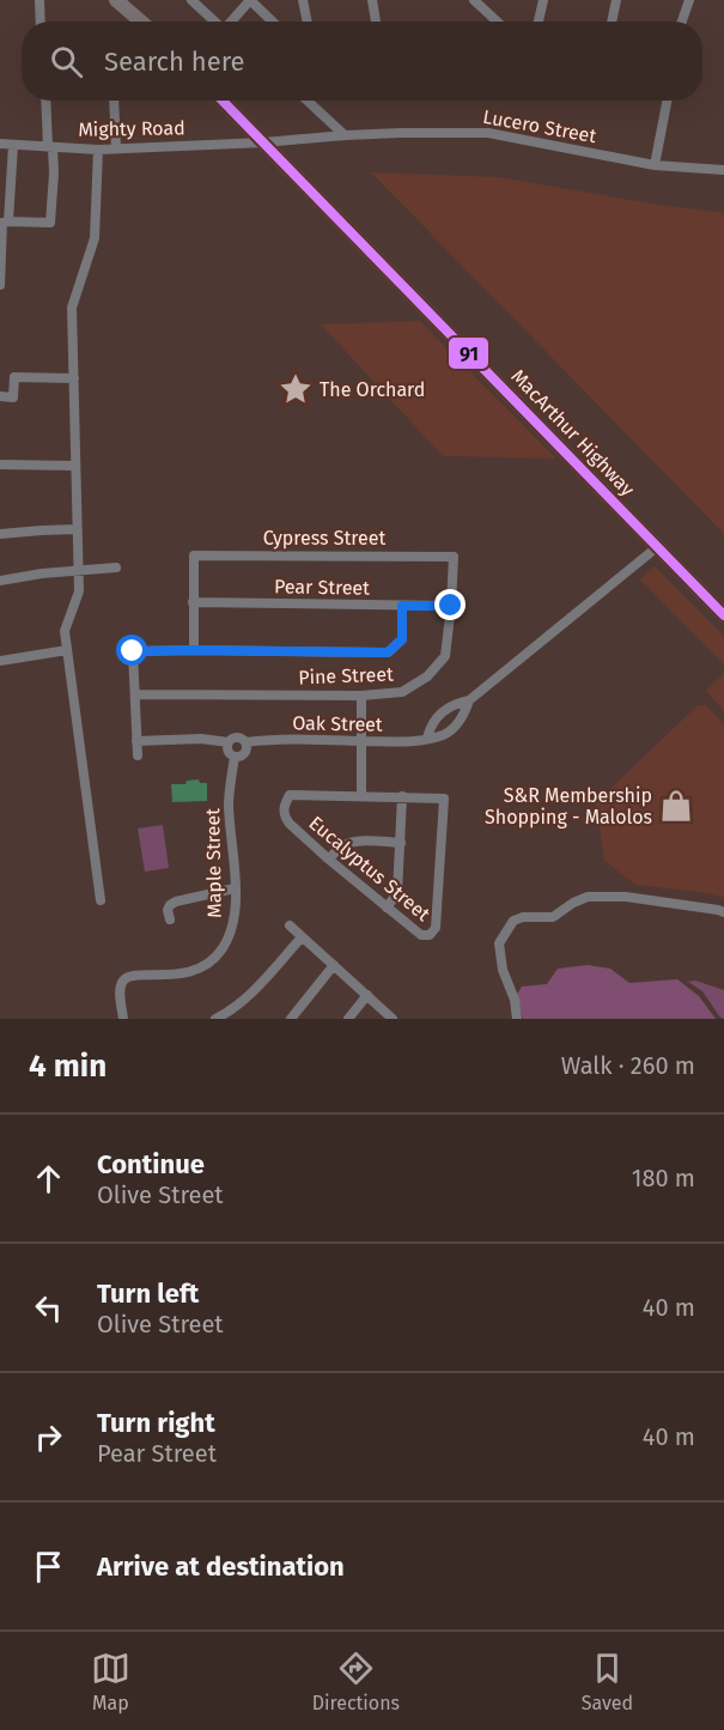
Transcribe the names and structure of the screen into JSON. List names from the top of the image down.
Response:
{
  "streets": {
    "highway": ["MacArthur Highway"],
    "street": [
      "Lucero Street",
      "Mighty Road",
      "Cypress Street",
      "Pear Street",
      "Pine Street",
      "Oak Street",
      "Maple Street",
      "Eucalyptus Street"
    ]
  },
  "crossings": [
    ["Lucero Street", "Mighty Road"],
    ["Lucero Street", "MacArthur Highway"],
    ["Mighty Road", "MacArthur Highway"],
    ["Cypress Street", "Pear Street"],
    ["Cypress Street", "Pine Street"],
    ["Pear Street", "Pine Street"],
    ["Oak Street", "Maple Street"]
  ],
  "places": {
    "place": ["The Orchard"],
    "shop": ["S&R Membership Shopping - Malolos"]
  },
  "lines": ["transit line 91"],
  "page": {
    "search": "Search here",
    "heading": ["4 min", "Walk · 260 m"],
    "list": [
      ["Continue", "Olive Street", "180 m"],
      ["Turn left", "Olive Street", "40 m"],
      ["Turn right", "Pear Street", "40 m"],
      "Arrive at destination"
    ],
    "nav": ["Map", "Directions", "Saved"]
  }
}
